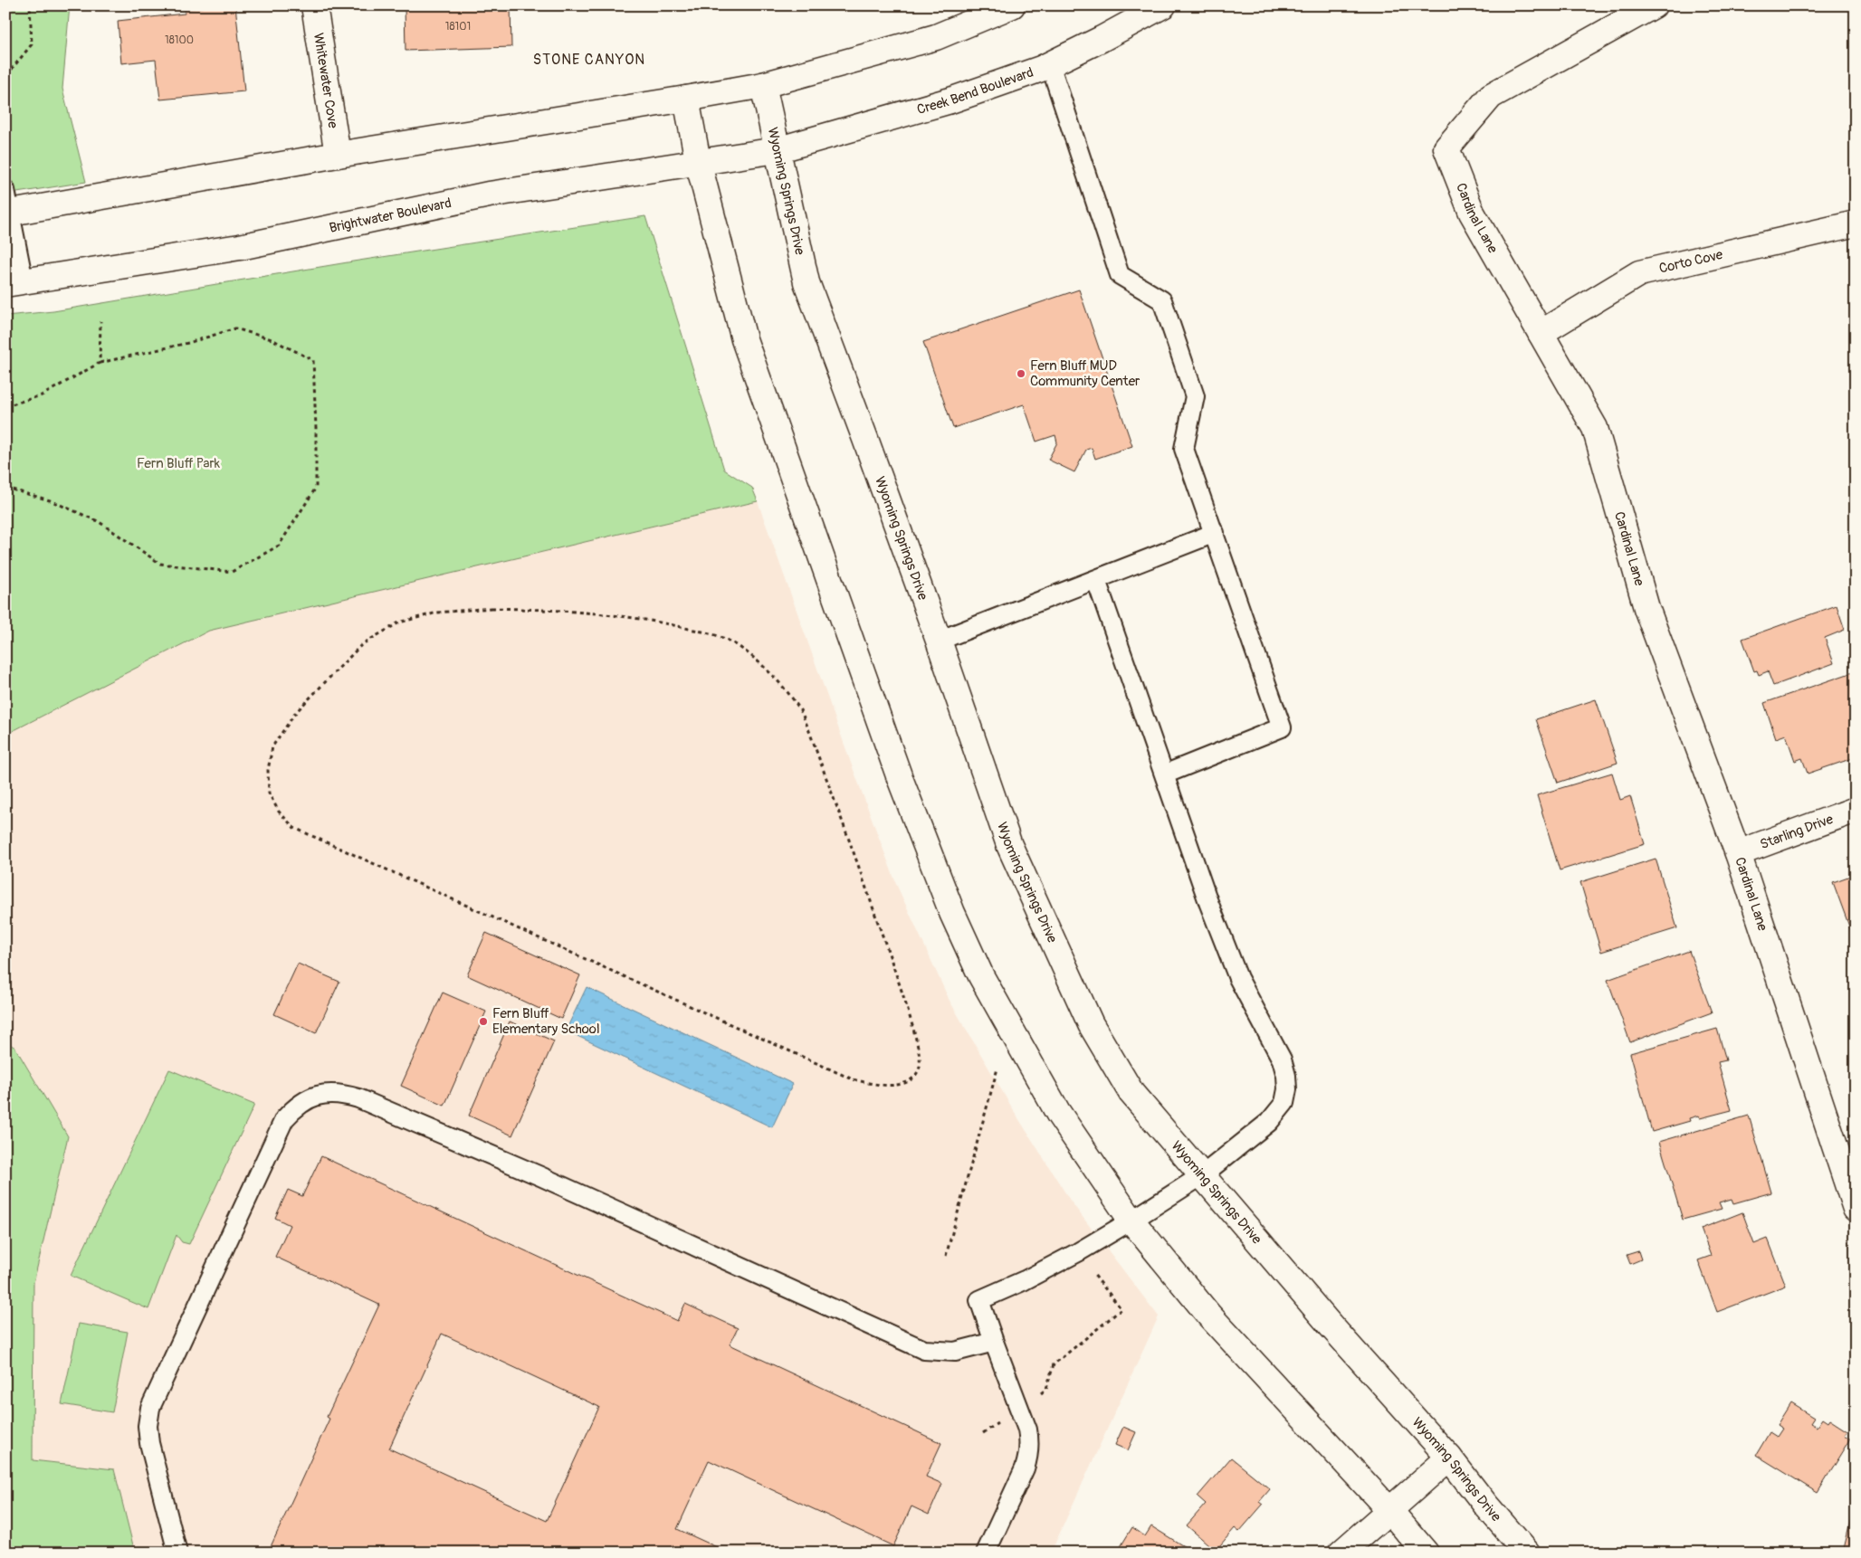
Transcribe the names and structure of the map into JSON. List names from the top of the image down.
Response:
{
  "streets": {
    "street": [
      "Whitewater Cove",
      "Creek Bend Boulevard",
      "Wyoming Springs Drive",
      "Brightwater Boulevard",
      "Cardinal Lane",
      "Corto Cove",
      "Starling Drive"
    ]
  },
  "crossings": [
    ["Creek Bend Boulevard", "Wyoming Springs Drive"],
    ["Creek Bend Boulevard", "Brightwater Boulevard"],
    ["Wyoming Springs Drive", "Brightwater Boulevard"],
    ["Cardinal Lane", "Corto Cove"],
    ["Cardinal Lane", "Starling Drive"]
  ],
  "districts": ["STONE CANYON"],
  "parks": ["Fern Bluff Park"],
  "places": ["Fern Bluff MUD Community Center", "Fern Bluff Elementary School"],
  "house_numbers": ["18101", "18100"]
}
